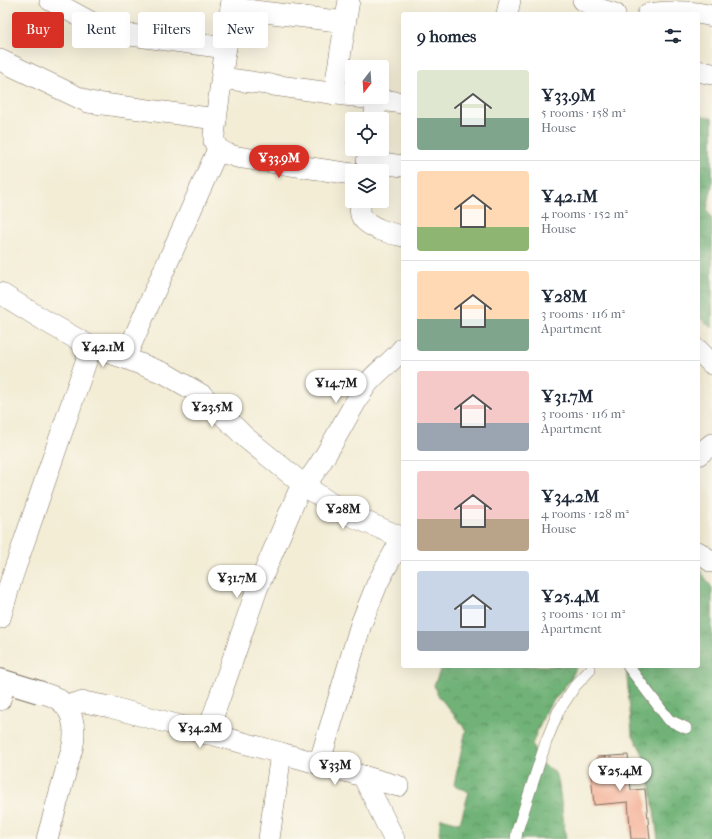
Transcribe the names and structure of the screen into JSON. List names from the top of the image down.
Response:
{
  "north": "bottom",
  "page": {
    "chip": [
      "Buy",
      "Rent",
      "Filters",
      "New"
    ],
    "heading": "9 homes",
    "list": [
      {
        "name": "¥33.9M",
        "note": "5 rooms · 158 m² · House"
      },
      {
        "name": "¥42.1M",
        "note": "4 rooms · 152 m² · House"
      },
      {
        "name": "¥28M",
        "note": "3 rooms · 116 m² · Apartment"
      },
      {
        "name": "¥31.7M",
        "note": "3 rooms · 116 m² · Apartment"
      },
      {
        "name": "¥34.2M",
        "note": "4 rooms · 128 m² · House"
      },
      {
        "name": "¥25.4M",
        "note": "3 rooms · 101 m² · Apartment"
      }
    ],
    "price": [
      "¥33.9M",
      "¥42.1M",
      "¥14.7M",
      "¥23.5M",
      "¥28M",
      "¥31.7M",
      "¥34.2M",
      "¥33M",
      "¥25.4M"
    ]
  }
}
